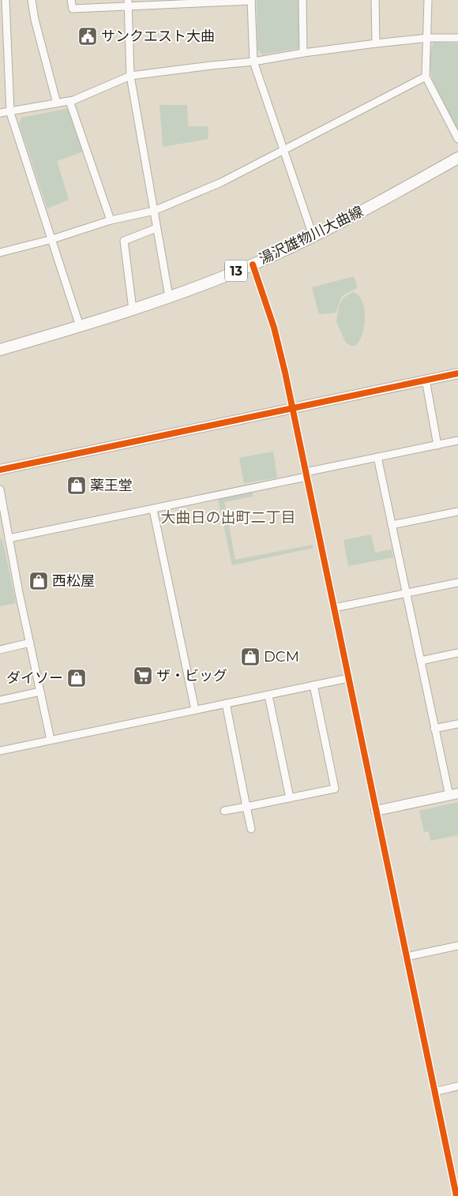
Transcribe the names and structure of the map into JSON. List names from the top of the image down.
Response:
{
  "streets": {
    "main road": ["湯沢雄物川大曲線", "13"]
  },
  "districts": ["大曲日の出町二丁目"],
  "places": {
    "public building": ["サンクエスト大曲"],
    "shop": [
      "薬王堂",
      "西松屋",
      "DCM",
      "ダイソー"
    ],
    "supermarket": ["ザ・ビッグ"]
  }
}
